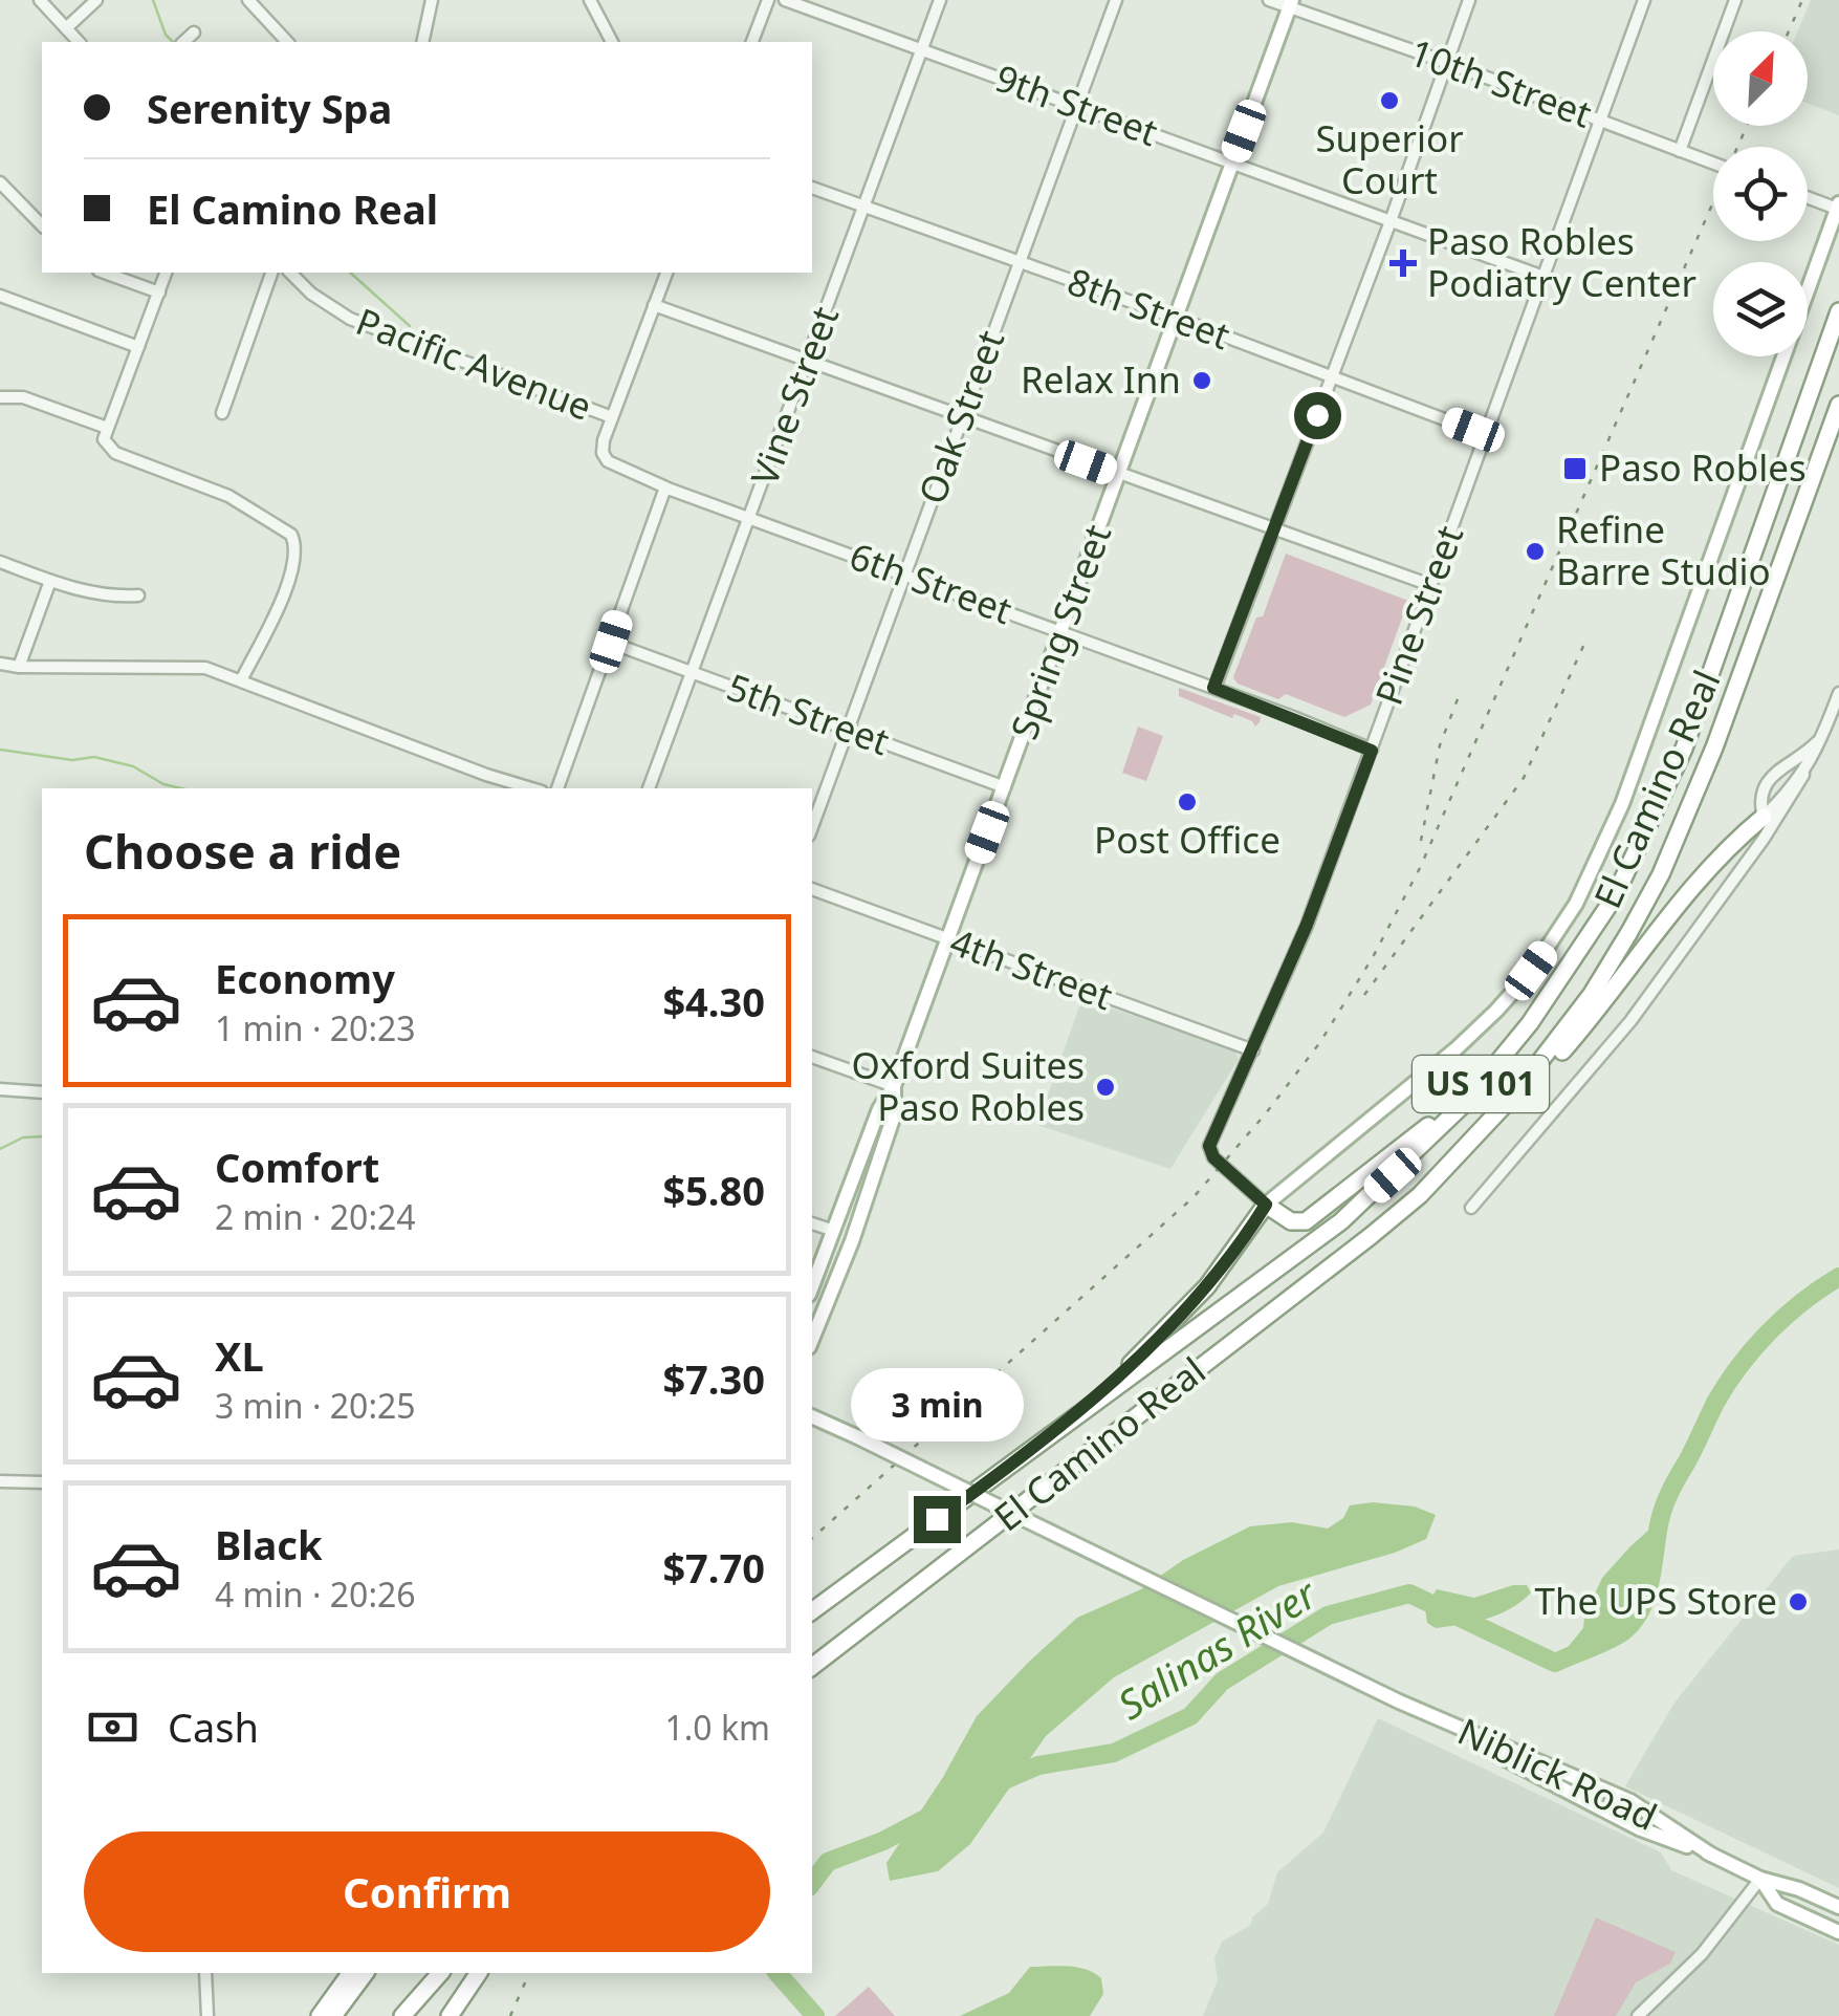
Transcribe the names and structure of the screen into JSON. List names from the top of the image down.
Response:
{
  "streets": {
    "highway": ["El Camino Real", "US 101"],
    "main road": ["Spring Street", "Niblick Road"],
    "street": [
      "10th Street",
      "9th Street",
      "8th Street",
      "Pacific Avenue",
      "Vine Street",
      "Oak Street",
      "6th Street",
      "Pine Street",
      "5th Street",
      "4th Street"
    ]
  },
  "crossings": [
    ["10th Street", "Pine Street"],
    ["10th Street", "Spring Street"],
    ["9th Street", "Vine Street"],
    ["9th Street", "Oak Street"],
    ["9th Street", "Pine Street"],
    ["9th Street", "Spring Street"],
    ["8th Street", "Vine Street"],
    ["8th Street", "Oak Street"],
    ["8th Street", "Pine Street"],
    ["8th Street", "Spring Street"],
    ["Pacific Avenue", "6th Street"],
    ["Vine Street", "6th Street"],
    ["Vine Street", "5th Street"],
    ["Oak Street", "6th Street"],
    ["Oak Street", "5th Street"],
    ["6th Street", "Pine Street"],
    ["6th Street", "Spring Street"],
    ["Pine Street", "4th Street"],
    ["Spring Street", "5th Street"],
    ["Spring Street", "4th Street"]
  ],
  "water": ["Salinas River"],
  "places": {
    "other": [
      "Superior Court",
      "Relax Inn",
      "Refine Barre Studio",
      "Post Office",
      "Oxford Suites Paso Robles",
      "The UPS Store"
    ],
    "health": ["Paso Robles Podiatry Center"],
    "transit": ["Paso Robles"]
  },
  "north": "top right",
  "page": {
    "banner": ["Serenity Spa", "El Camino Real"],
    "heading": "Choose a ride",
    "list": [
      {
        "name": "Economy",
        "note": "1 min · 20:23",
        "value": "$4.30"
      },
      {
        "name": "Comfort",
        "note": "2 min · 20:24",
        "value": "$5.80"
      },
      {
        "name": "XL",
        "note": "3 min · 20:25",
        "value": "$7.30"
      },
      {
        "name": "Black",
        "note": "4 min · 20:26",
        "value": "$7.70"
      }
    ],
    "bubble": "3 min",
    "pay": ["Cash", "1.0 km"],
    "buttons": "Confirm"
  }
}
